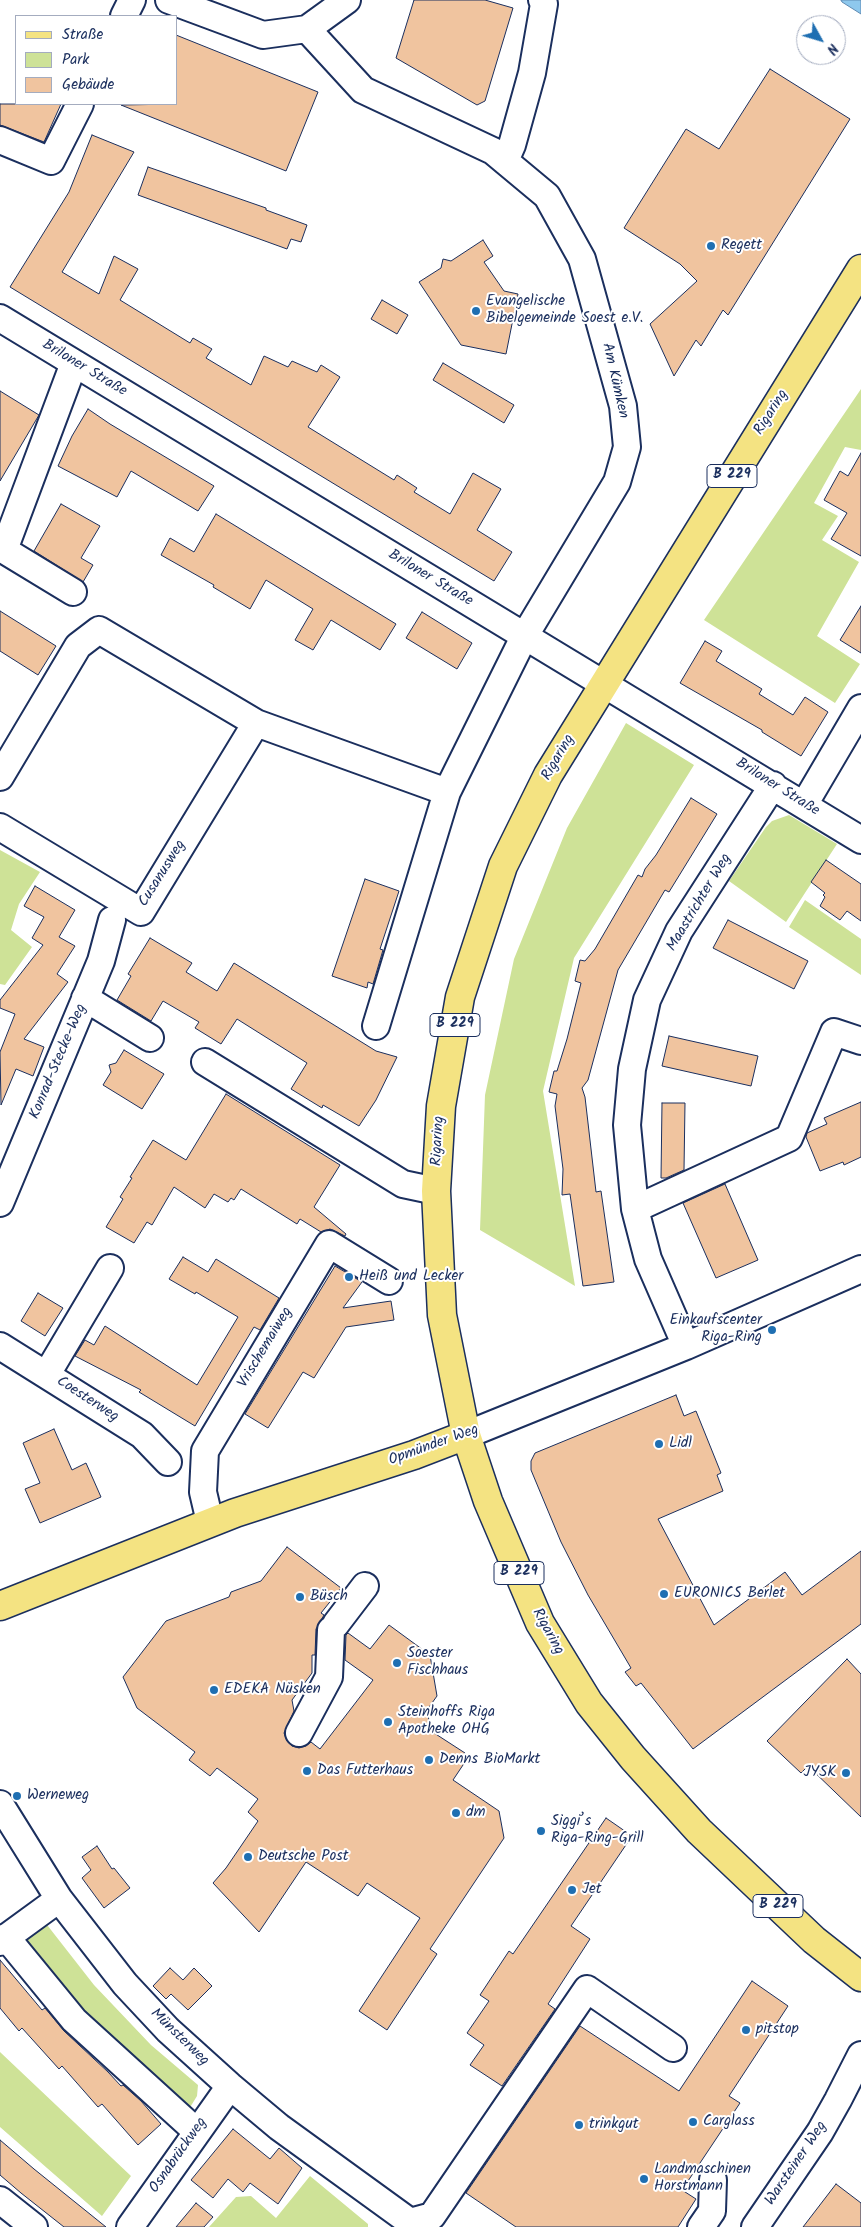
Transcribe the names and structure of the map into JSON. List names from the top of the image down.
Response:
{
  "streets": {
    "main road": ["Rigaring", "B 229", "Opmünder Weg"],
    "street": [
      "Briloner Straße",
      "Am Kümken",
      "Cusanusweg",
      "Maastrichter Weg",
      "Konrad-Stecke-Weg",
      "Vrischemaiweg",
      "Coesterweg",
      "Münsterweg",
      "Osnabrückweg",
      "Warsteiner Weg"
    ]
  },
  "crossings": [
    ["Briloner Straße", "Am Kümken"],
    ["Briloner Straße", "Rigaring"],
    ["Briloner Straße", "Maastrichter Weg"],
    ["Rigaring", "Opmünder Weg"],
    ["Maastrichter Weg", "Opmünder Weg"],
    ["Vrischemaiweg", "Opmünder Weg"],
    ["Münsterweg", "Osnabrückweg"]
  ],
  "places": [
    "Regett",
    "Evangelische Bibelgemeinde Soest e.V.",
    "Heiß und Lecker",
    "Einkaufscenter Riga-Ring",
    "Lidl",
    "EURONICS Berlet",
    "Büsch",
    "Soester Fischhaus",
    "EDEKA Nüsken",
    "Steinhoffs Riga Apotheke OHG",
    "Denns BioMarkt",
    "Das Futterhaus",
    "JYSK",
    "Werneweg",
    "dm",
    "Siggi’s Riga-Ring-Grill",
    "Deutsche Post",
    "Jet",
    "pitstop",
    "Carglass",
    "trinkgut",
    "Landmaschinen Horstmann"
  ],
  "legend": ["Straße", "Park", "Gebäude"],
  "north": "bottom right"
}
